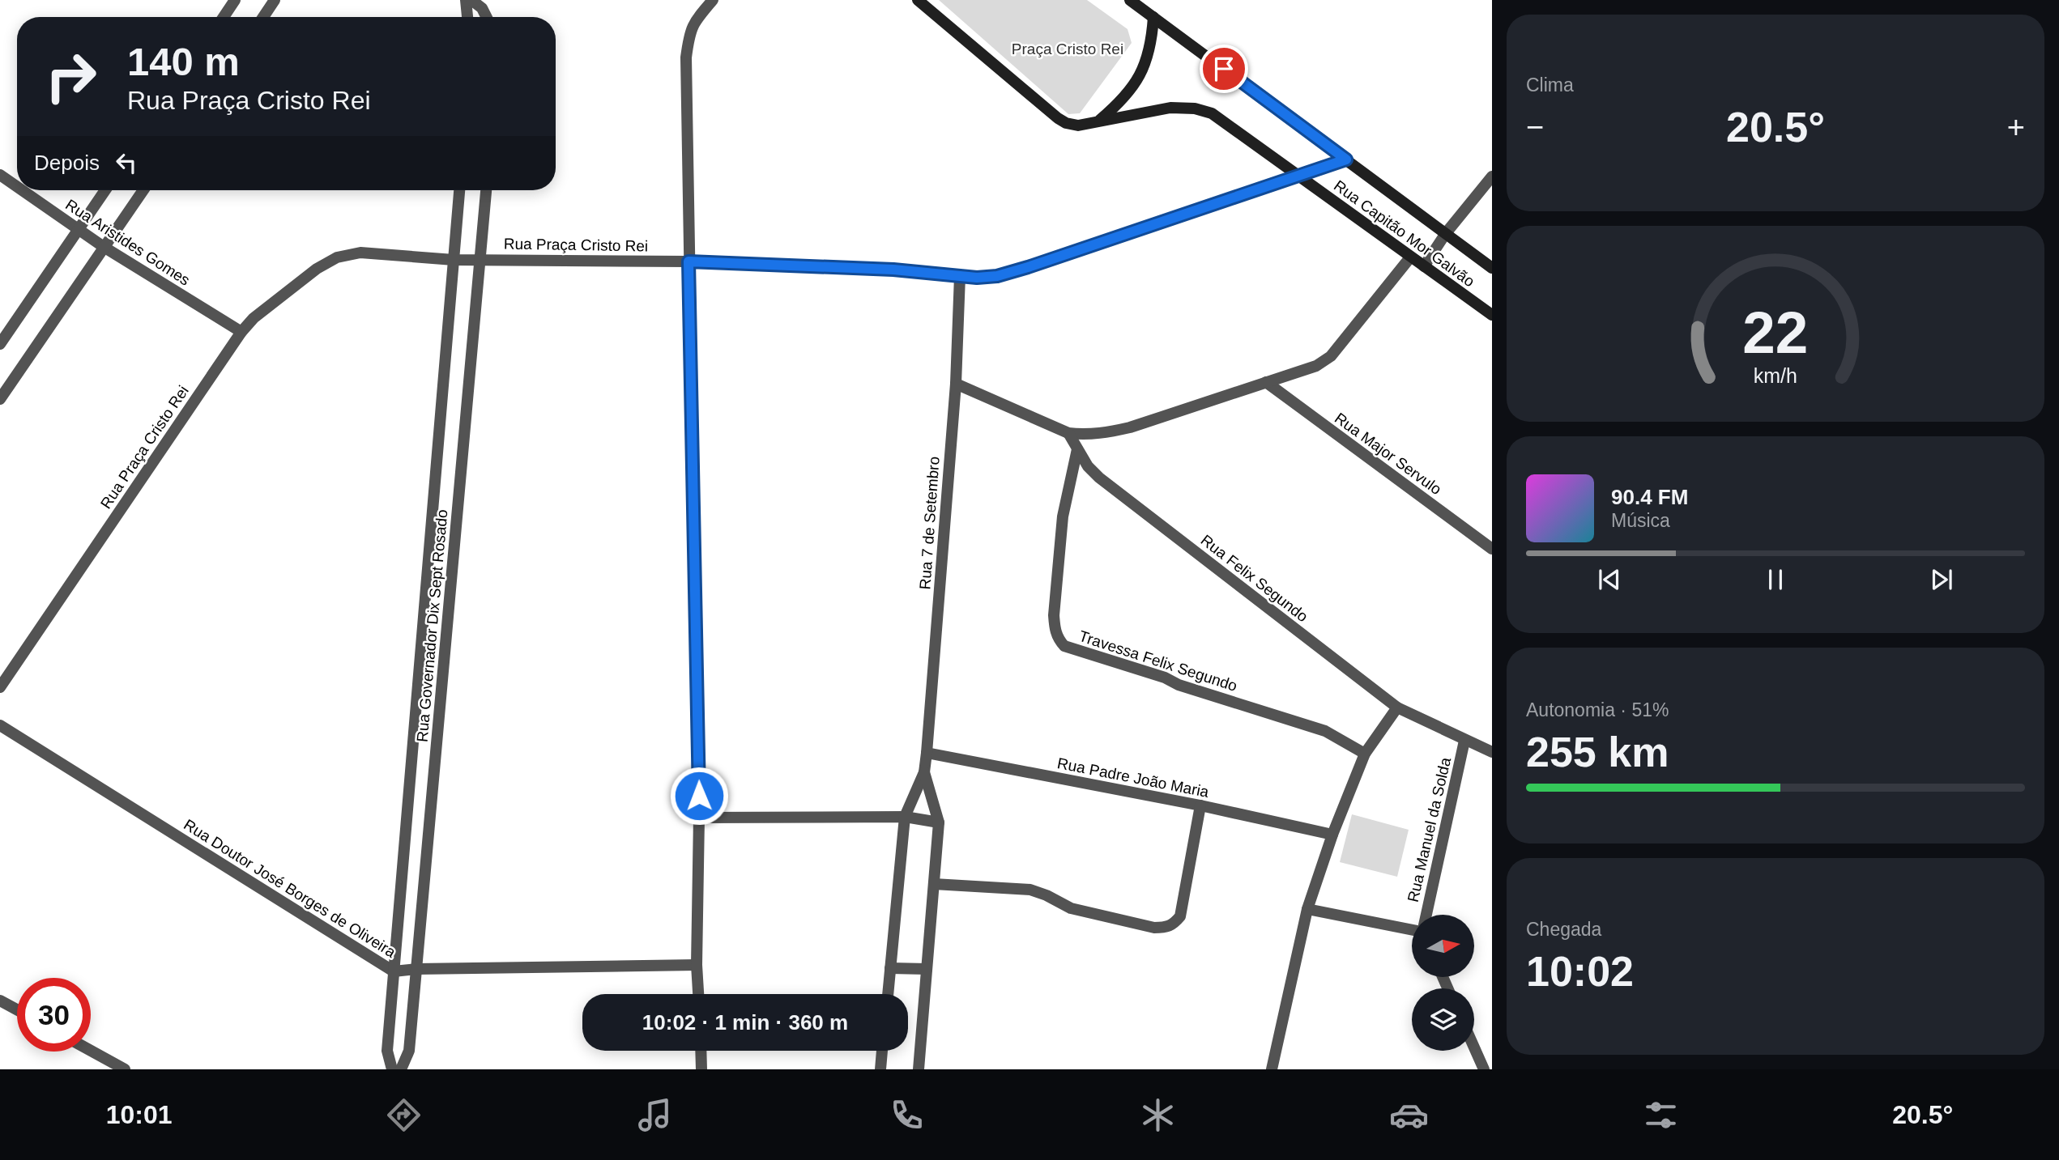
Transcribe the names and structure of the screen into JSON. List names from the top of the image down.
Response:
{
  "streets": {
    "street": [
      "Rua Capitão Mor Galvão",
      "Rua Aristides Gomes",
      "Rua Praça Cristo Rei",
      "Rua Major Servulo",
      "Rua 7 de Setembro",
      "Rua Felix Segundo",
      "Rua Governador Dix Sept Rosado",
      "Travessa Felix Segundo",
      "Rua Padre João Maria",
      "Rua Manuel da Solda",
      "Rua Doutor José Borges de Oliveira"
    ]
  },
  "crossings": [
    ["Rua Capitão Mor Galvão", "Rua Praça Cristo Rei"],
    ["Rua Aristides Gomes", "Rua Praça Cristo Rei"],
    ["Rua Praça Cristo Rei", "Rua 7 de Setembro"],
    ["Rua Praça Cristo Rei", "Rua Governador Dix Sept Rosado"],
    ["Rua 7 de Setembro", "Rua Padre João Maria"],
    ["Rua Felix Segundo", "Travessa Felix Segundo"],
    ["Rua Felix Segundo", "Rua Manuel da Solda"],
    ["Rua Governador Dix Sept Rosado", "Rua Doutor José Borges de Oliveira"]
  ],
  "parks": ["Praça Cristo Rei"],
  "north": "right",
  "page": {
    "tile": [
      "Clima",
      ["Autonomia · 51%", "255 km"],
      ["Chegada", "10:02"]
    ],
    "turn": ["140 m", "Rua Praça Cristo Rei"],
    "heat": ["−", "20.5°", "+"],
    "then": "Depois",
    "song": ["90.4 FM", "Música"],
    "limit": "30",
    "trip": "10:02 · 1 min · 360 m",
    "tabs": ["10:01", "20.5°"],
    "gauge": ["22", "km/h"]
  }
}
